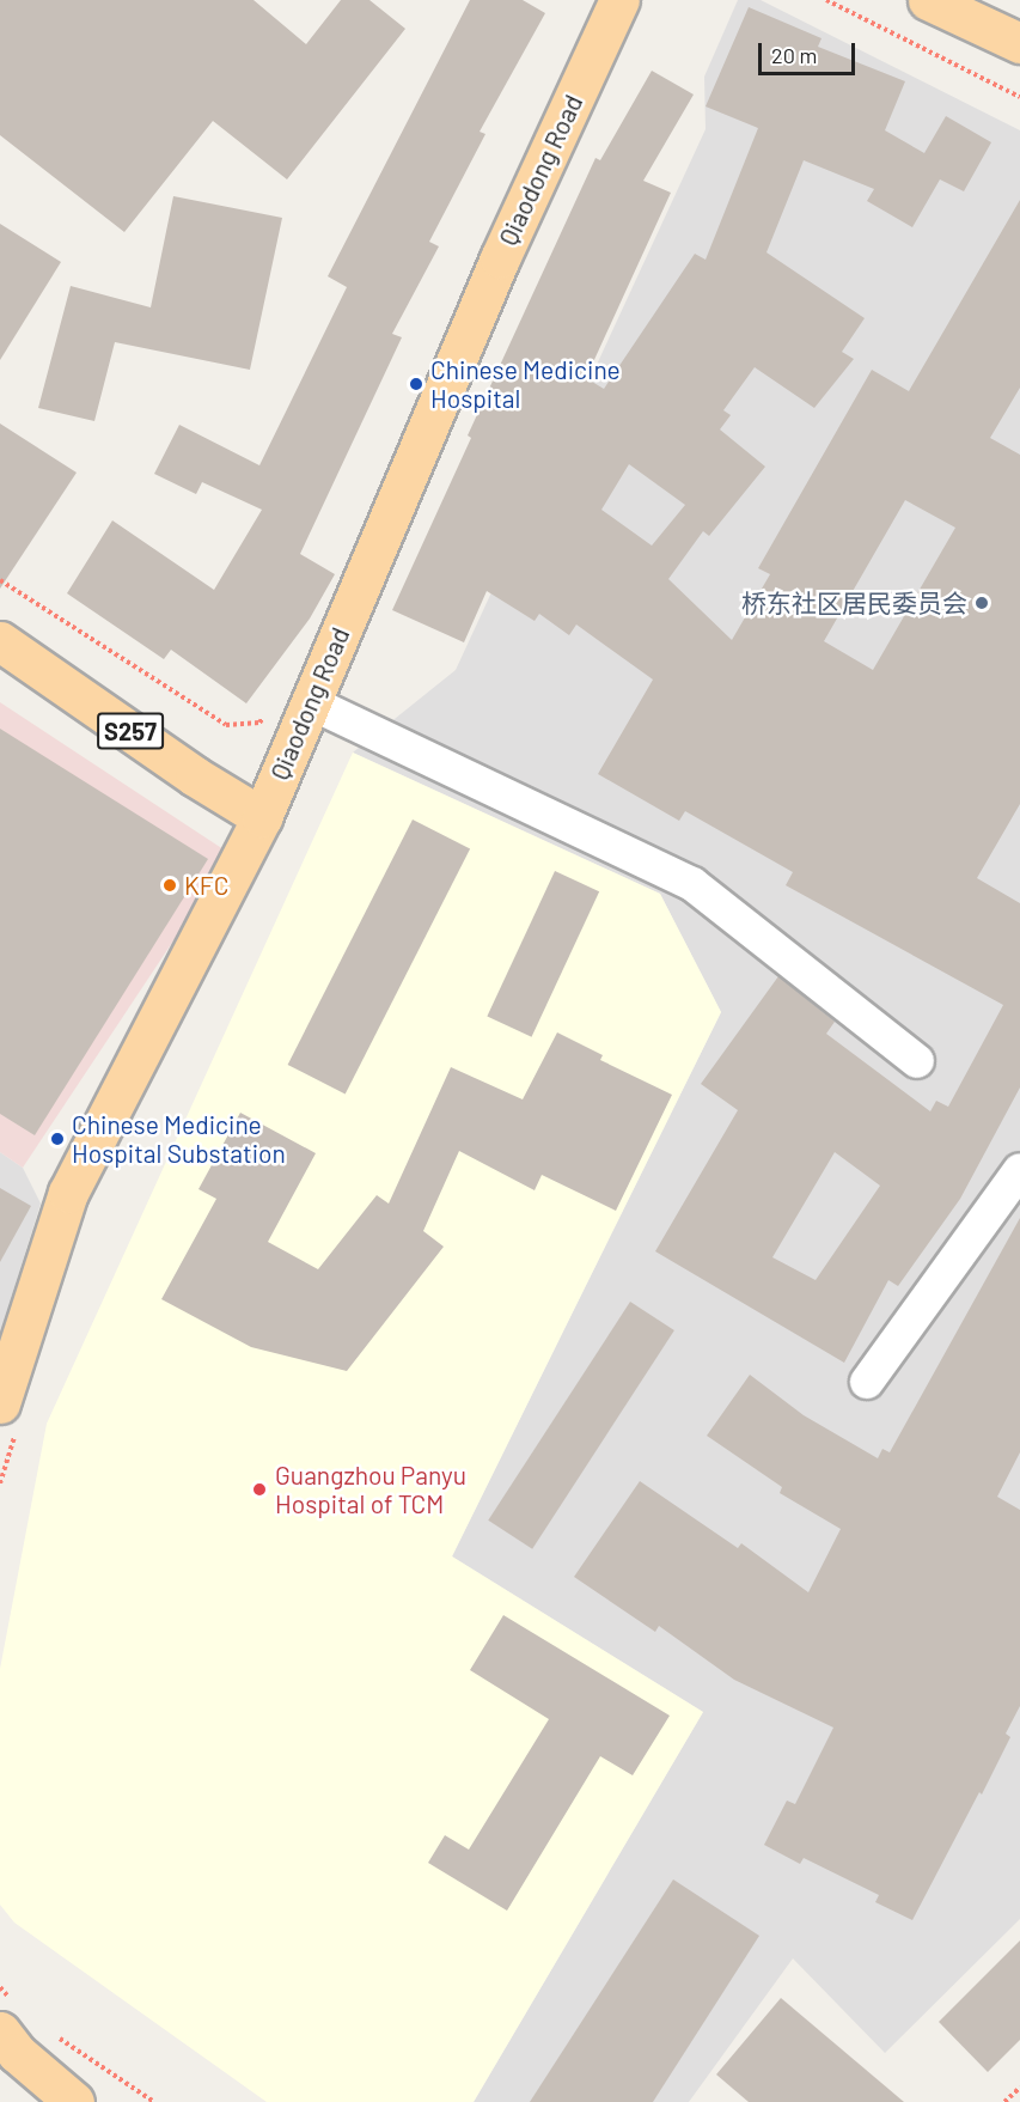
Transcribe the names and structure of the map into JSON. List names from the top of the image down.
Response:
{
  "streets": {
    "main road": ["Qiaodong Road", "S257"]
  },
  "crossings": [
    ["Qiaodong Road", "S257"]
  ],
  "places": [
    "Chinese Medicine Hospital",
    "桥东社区居民委员会",
    "KFC",
    "Chinese Medicine Hospital Substation",
    "Guangzhou Panyu Hospital of TCM"
  ],
  "scale_bar": "20 m"
}
